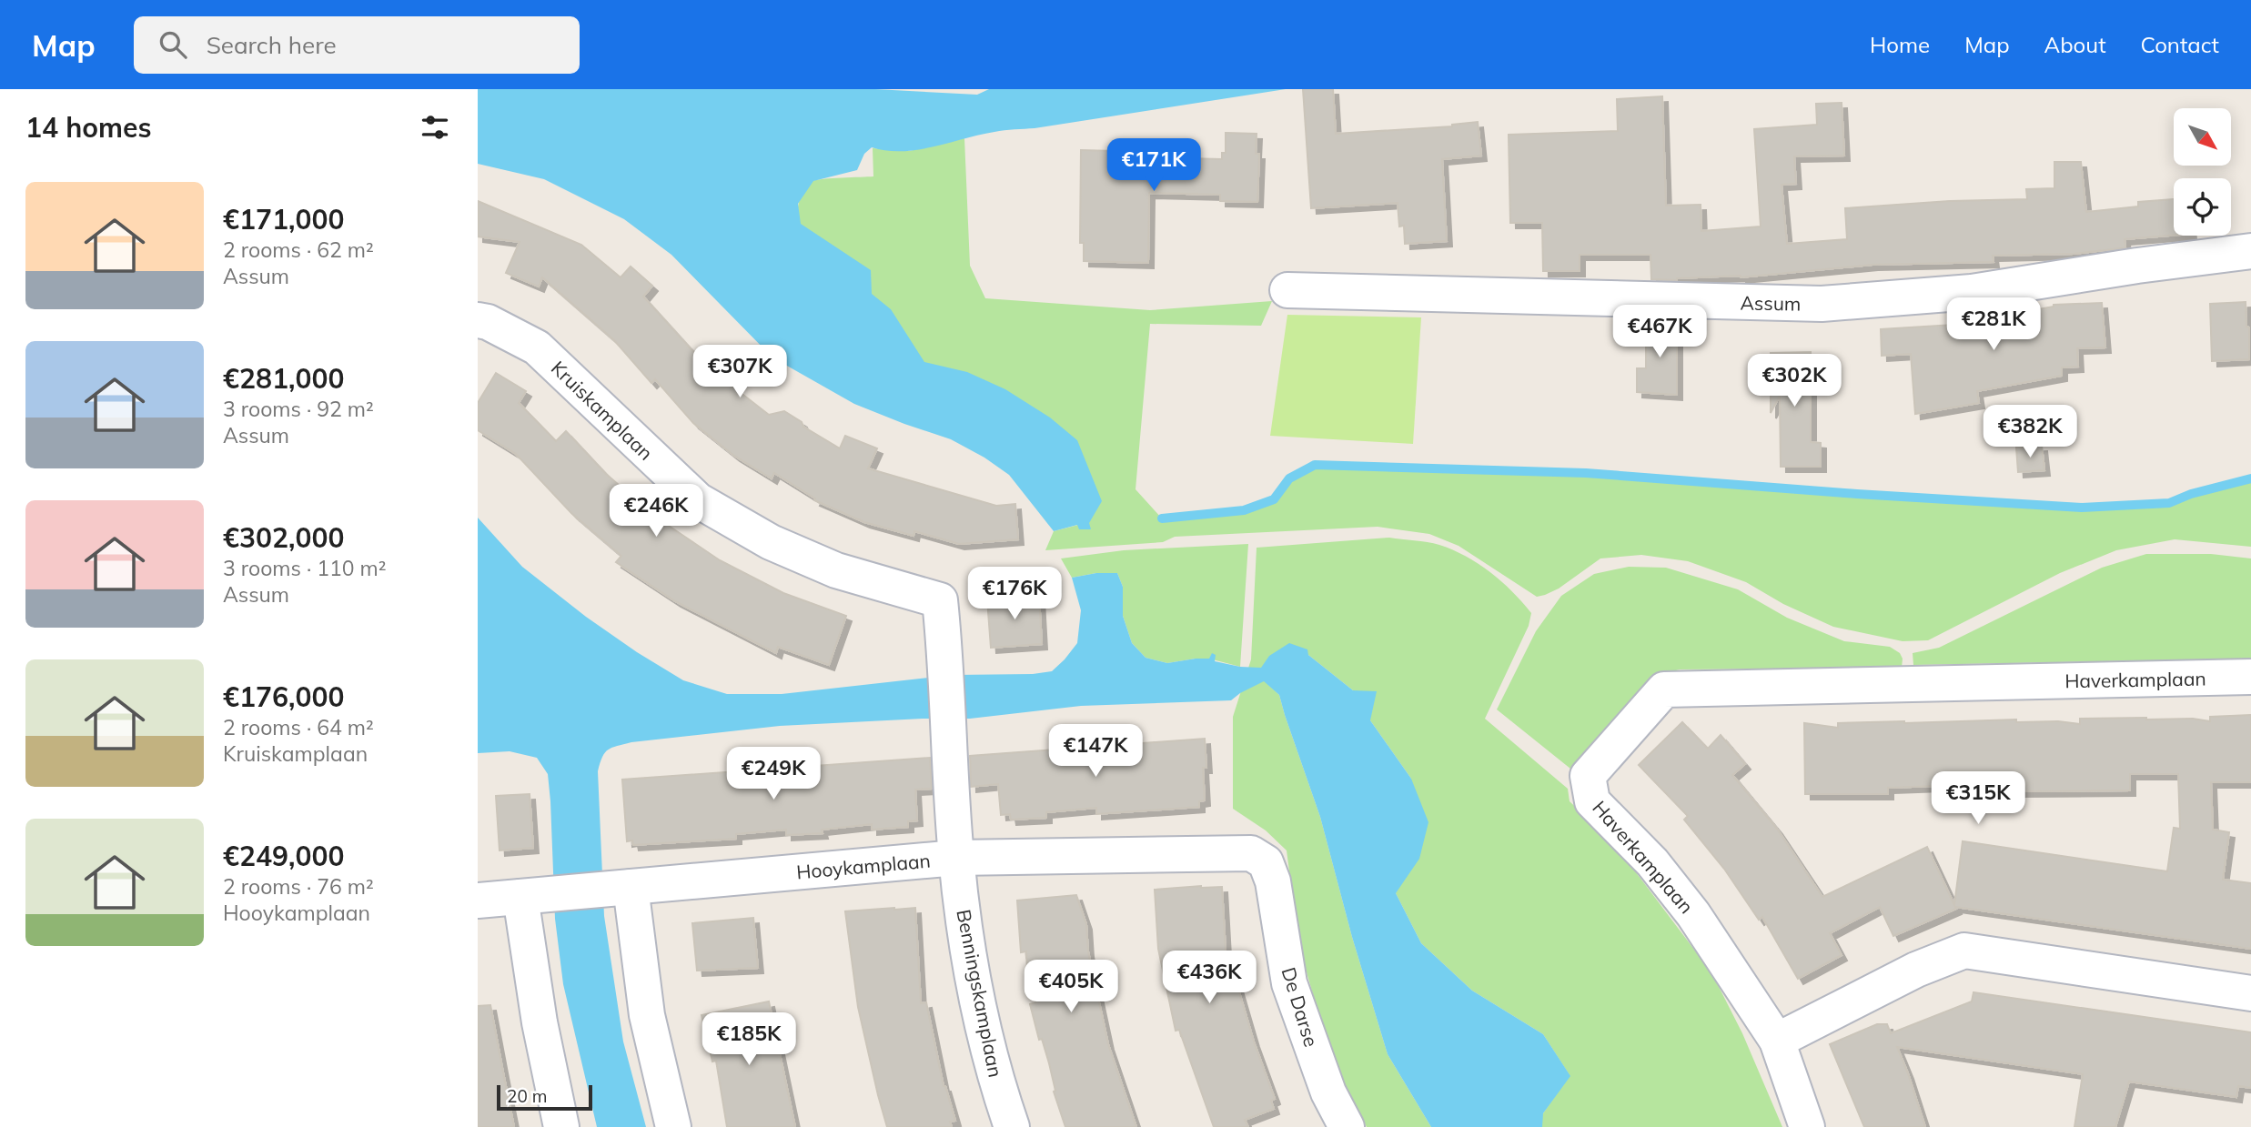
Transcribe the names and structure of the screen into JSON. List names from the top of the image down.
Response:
{
  "streets": {
    "street": [
      "Assum",
      "Kruiskamplaan",
      "Haverkamplaan",
      "Hooykamplaan",
      "Benningskamplaan",
      "De Darse"
    ]
  },
  "crossings": [
    ["Kruiskamplaan", "Hooykamplaan"],
    ["Kruiskamplaan", "Benningskamplaan"],
    ["Hooykamplaan", "Benningskamplaan"],
    ["Hooykamplaan", "De Darse"]
  ],
  "scale_bar": "20 m",
  "north": "bottom right",
  "page": {
    "header": "Map",
    "search": "Search here",
    "nav": [
      "Home",
      "Map",
      "About",
      "Contact"
    ],
    "heading": "14 homes",
    "price": [
      "€171K",
      "€281K",
      "€467K",
      "€307K",
      "€302K",
      "€382K",
      "€246K",
      "€176K",
      "€147K",
      "€249K",
      "€315K",
      "€436K",
      "€405K",
      "€185K"
    ],
    "list": [
      {
        "name": "€171,000",
        "note": "2 rooms · 62 m² · Assum"
      },
      {
        "name": "€281,000",
        "note": "3 rooms · 92 m² · Assum"
      },
      {
        "name": "€302,000",
        "note": "3 rooms · 110 m² · Assum"
      },
      {
        "name": "€176,000",
        "note": "2 rooms · 64 m² · Kruiskamplaan"
      },
      {
        "name": "€249,000",
        "note": "2 rooms · 76 m² · Hooykamplaan"
      }
    ],
    "scale": "20 m"
  }
}
